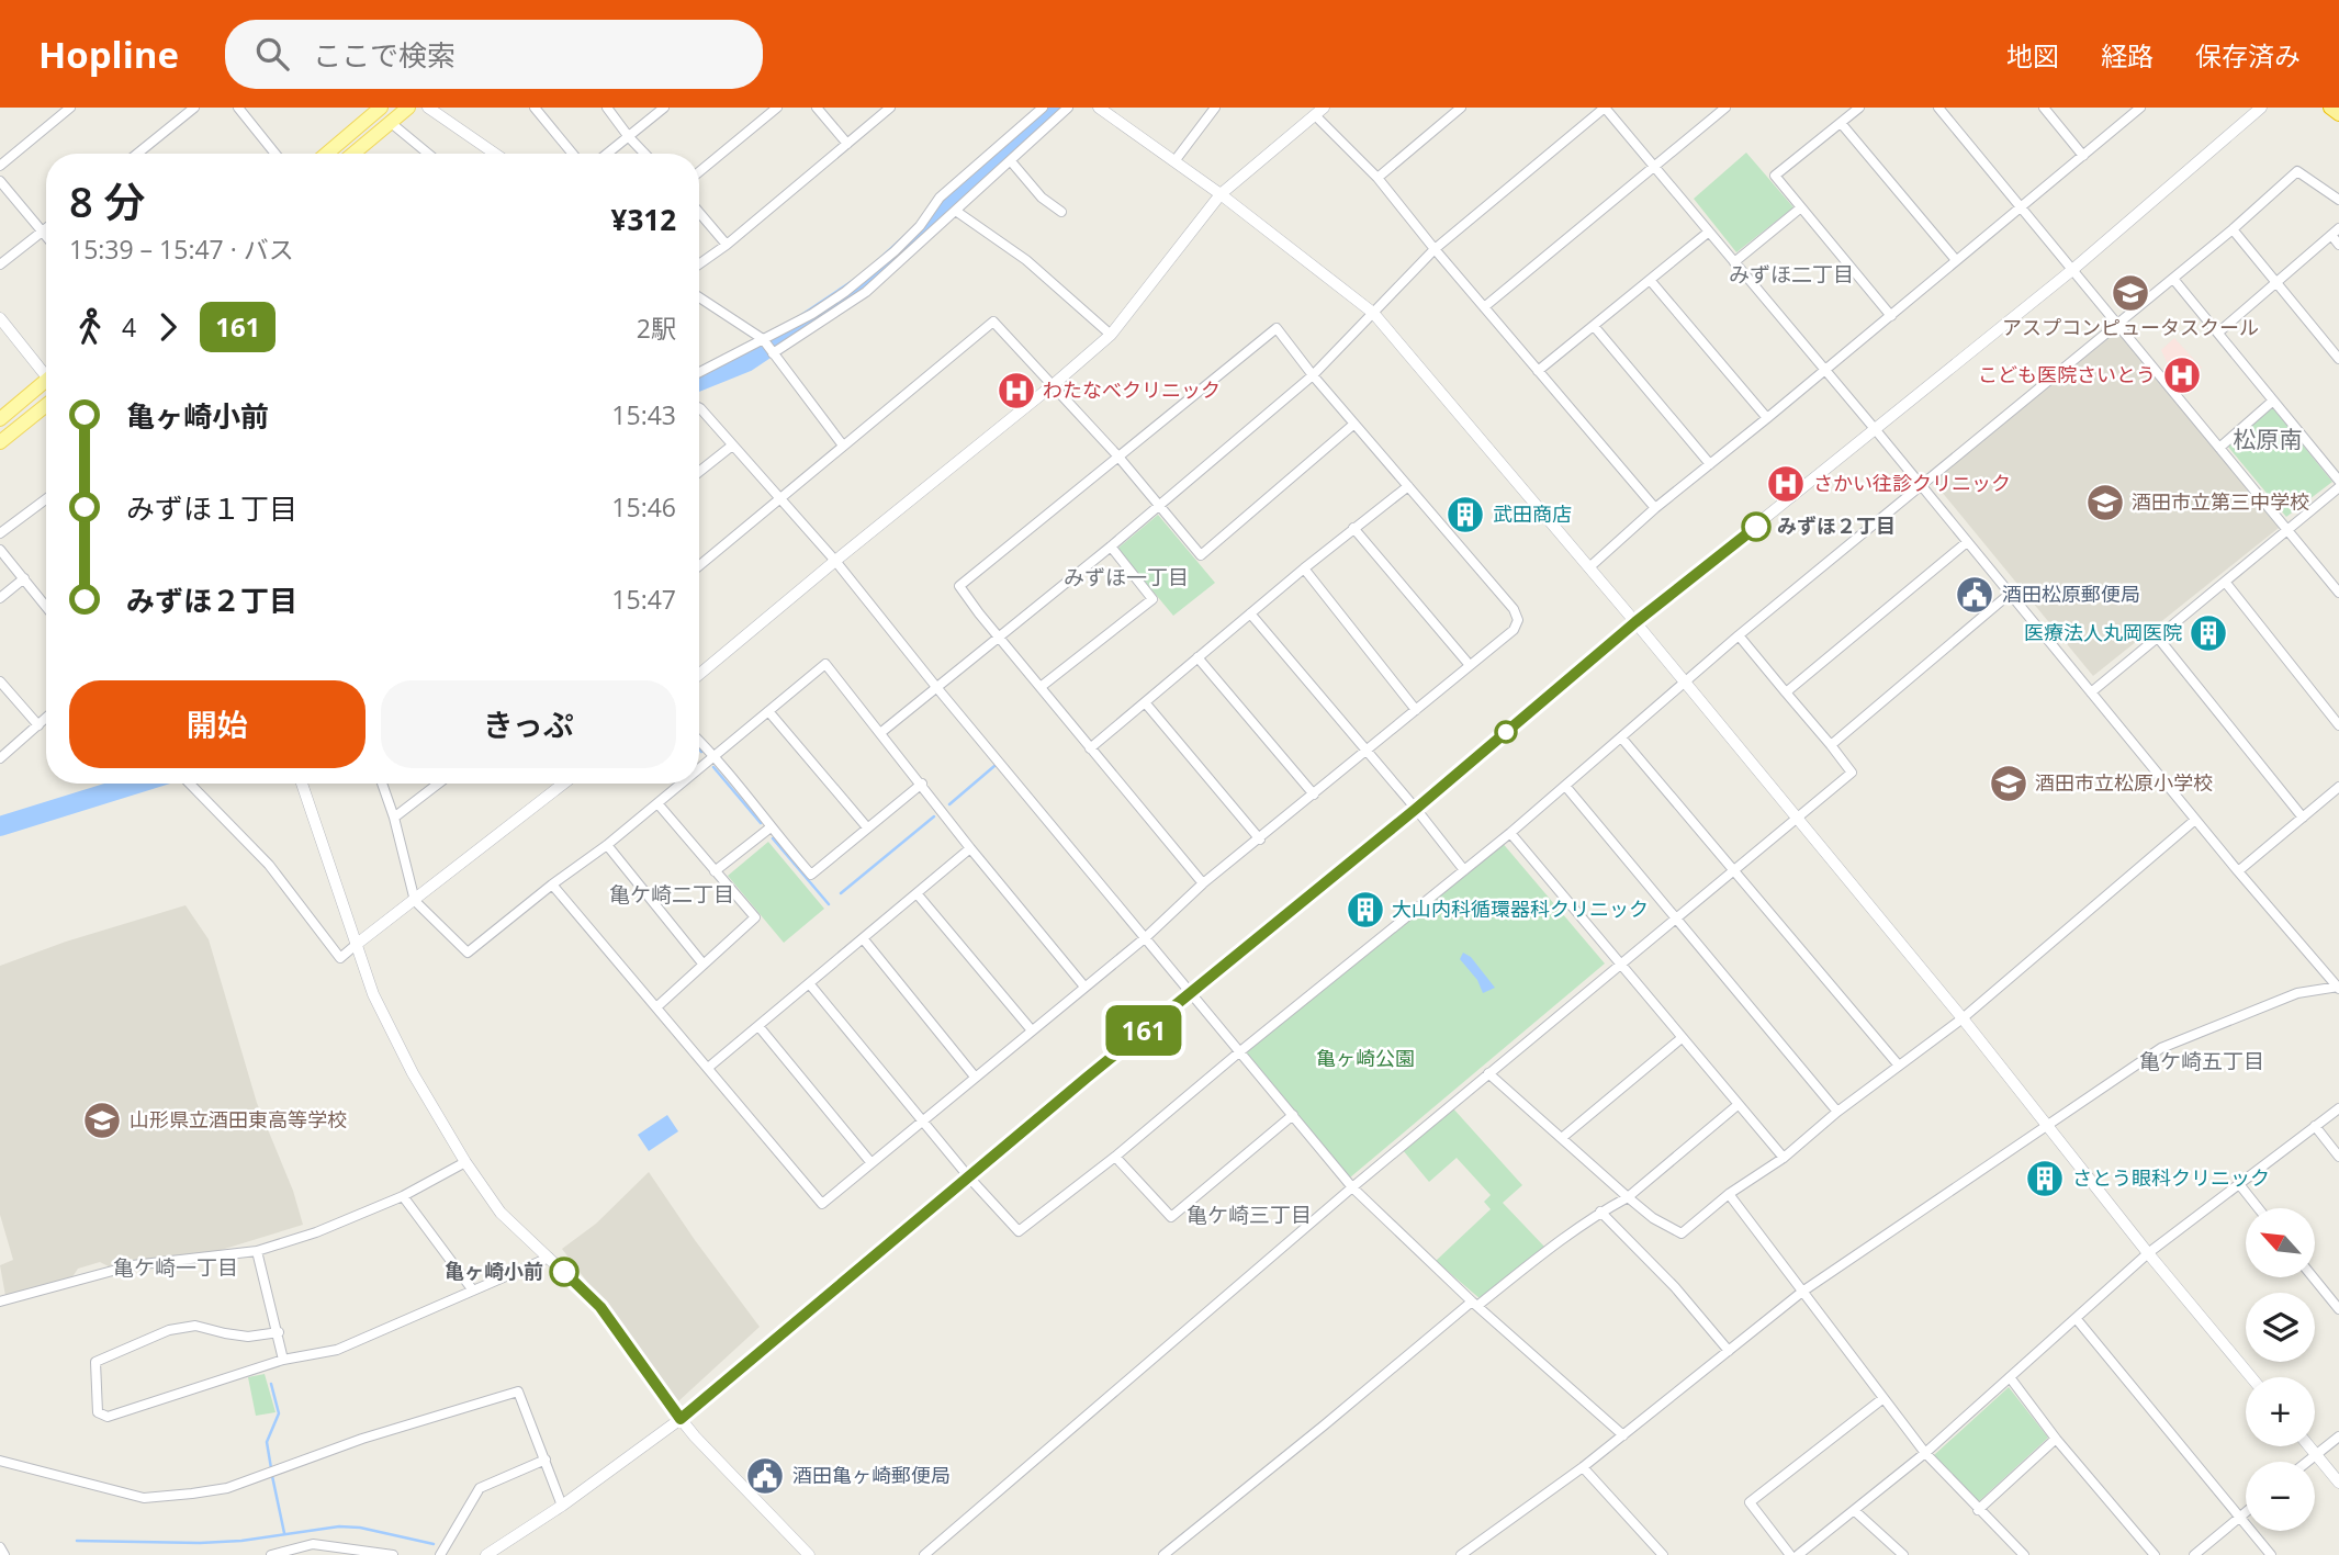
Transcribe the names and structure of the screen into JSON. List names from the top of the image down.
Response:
{
  "districts": [
    "みずほ二丁目",
    "松原南",
    "みずほ一丁目",
    "亀ケ崎二丁目",
    "亀ケ崎五丁目",
    "亀ケ崎三丁目",
    "亀ケ崎一丁目"
  ],
  "parks": ["亀ヶ崎公園"],
  "places": {
    "school or university": [
      "アスプコンピュータスクール",
      "酒田市立第三中学校",
      "酒田市立松原小学校",
      "山形県立酒田東高等学校"
    ],
    "hospital": ["こども医院さいとう", "わたなべクリニック", "さかい往診クリニック"],
    "building": [
      "武田商店",
      "医療法人丸岡医院",
      "大山内科循環器科クリニック",
      "さとう眼科クリニック"
    ],
    "other": ["みずほ２丁目", "亀ヶ崎小前"],
    "public building": ["酒田松原郵便局", "酒田亀ヶ崎郵便局"]
  },
  "lines": ["bus line 161"],
  "north": "top left",
  "page": {
    "header": "Hopline",
    "search": "ここで検索",
    "nav": ["地図", "経路", "保存済み"],
    "on_map": "161",
    "heading": ["8 分", "15:39 – 15:47 · バス", "¥312"],
    "legs": ["4", "161", "2駅"],
    "list": [
      {
        "name": "亀ヶ崎小前",
        "value": "15:43"
      },
      {
        "name": "みずほ１丁目",
        "value": "15:46"
      },
      {
        "name": "みずほ２丁目",
        "value": "15:47"
      }
    ],
    "buttons": ["開始", "きっぷ"],
    "map_buttons": ["+", "−"]
  }
}
